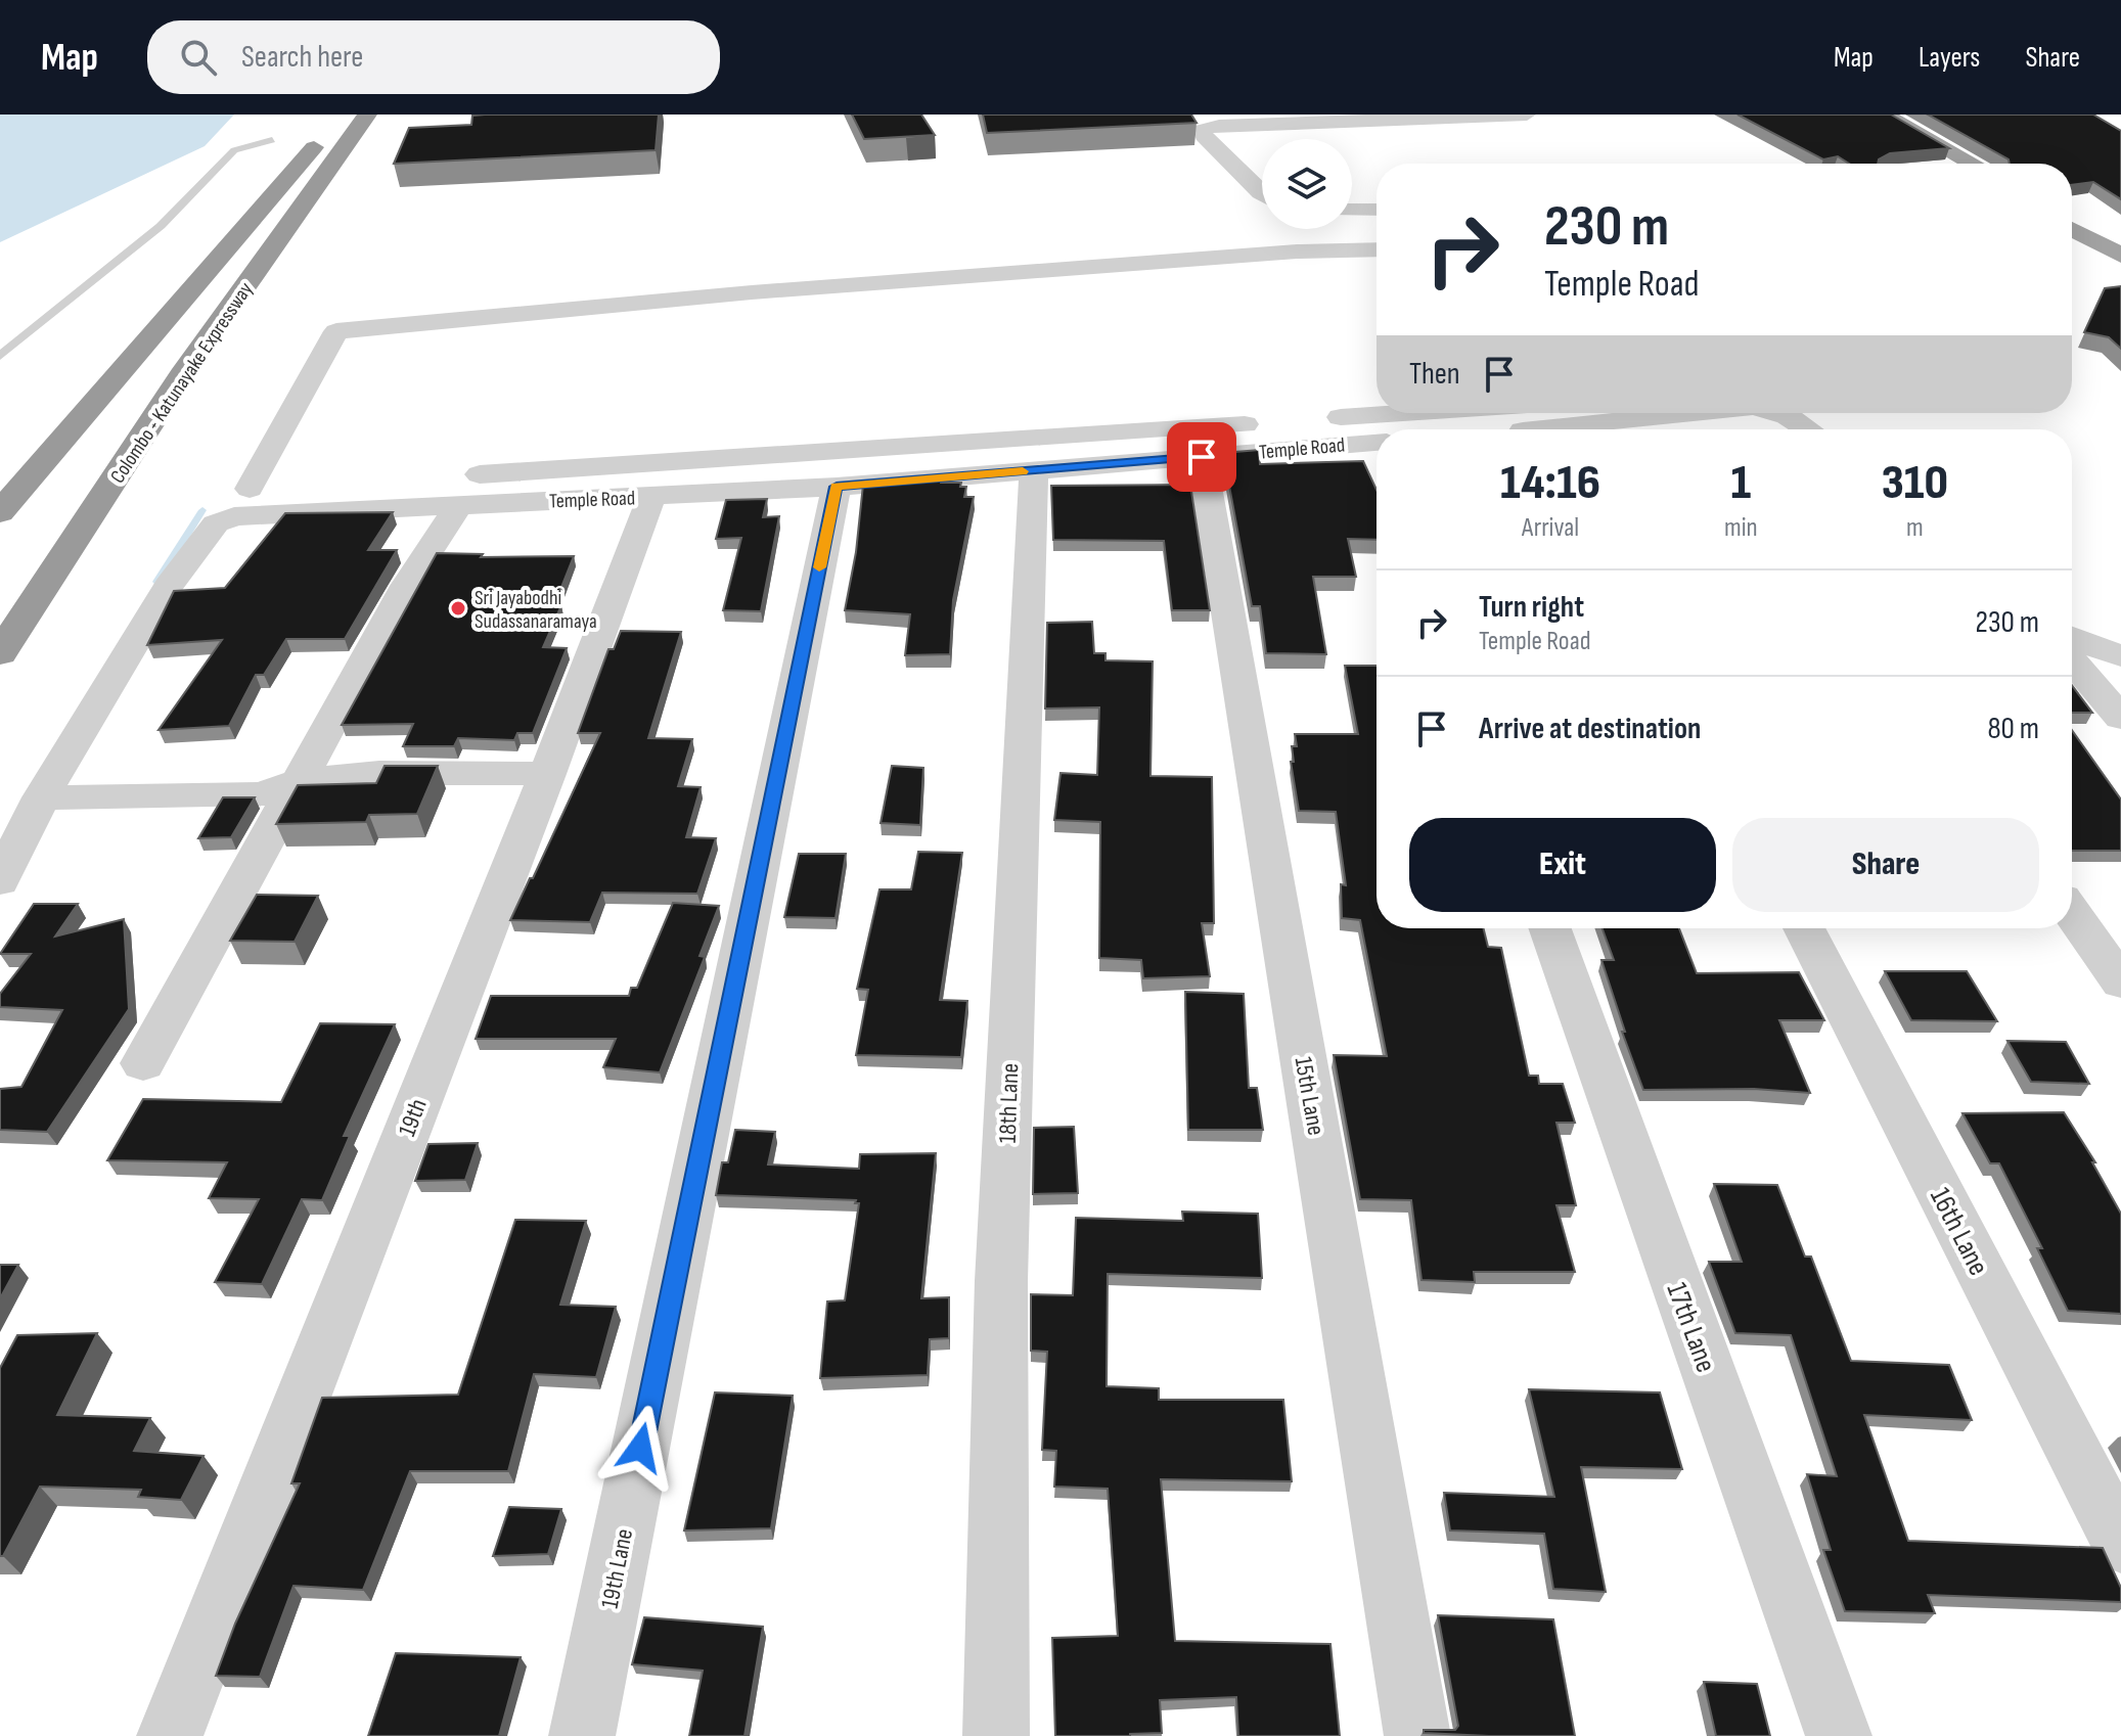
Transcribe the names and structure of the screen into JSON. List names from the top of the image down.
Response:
{
  "streets": {
    "highway": ["Colombo - Katunayake Expressway"],
    "street": [
      "Temple Road",
      "15th Lane",
      "18th Lane",
      "19th",
      "16th Lane",
      "17th Lane",
      "19th Lane"
    ]
  },
  "crossings": [
    ["Temple Road", "15th Lane"],
    ["Temple Road", "18th Lane"],
    ["Temple Road", "19th"],
    ["Temple Road", "19th Lane"]
  ],
  "places": ["Sri Jayabodhi Sudassanaramaya"],
  "page": {
    "header": "Map",
    "search": "Search here",
    "nav": ["Map", "Layers", "Share"],
    "turn": ["230 m", "Temple Road"],
    "then": "Then",
    "eta": [
      "14:16",
      "Arrival",
      "1",
      "min",
      "310",
      "m"
    ],
    "list": [
      {
        "name": "Turn right",
        "note": "Temple Road",
        "value": "230 m"
      },
      {
        "name": "Arrive at destination",
        "value": "80 m"
      }
    ],
    "buttons": ["Exit", "Share"]
  }
}
